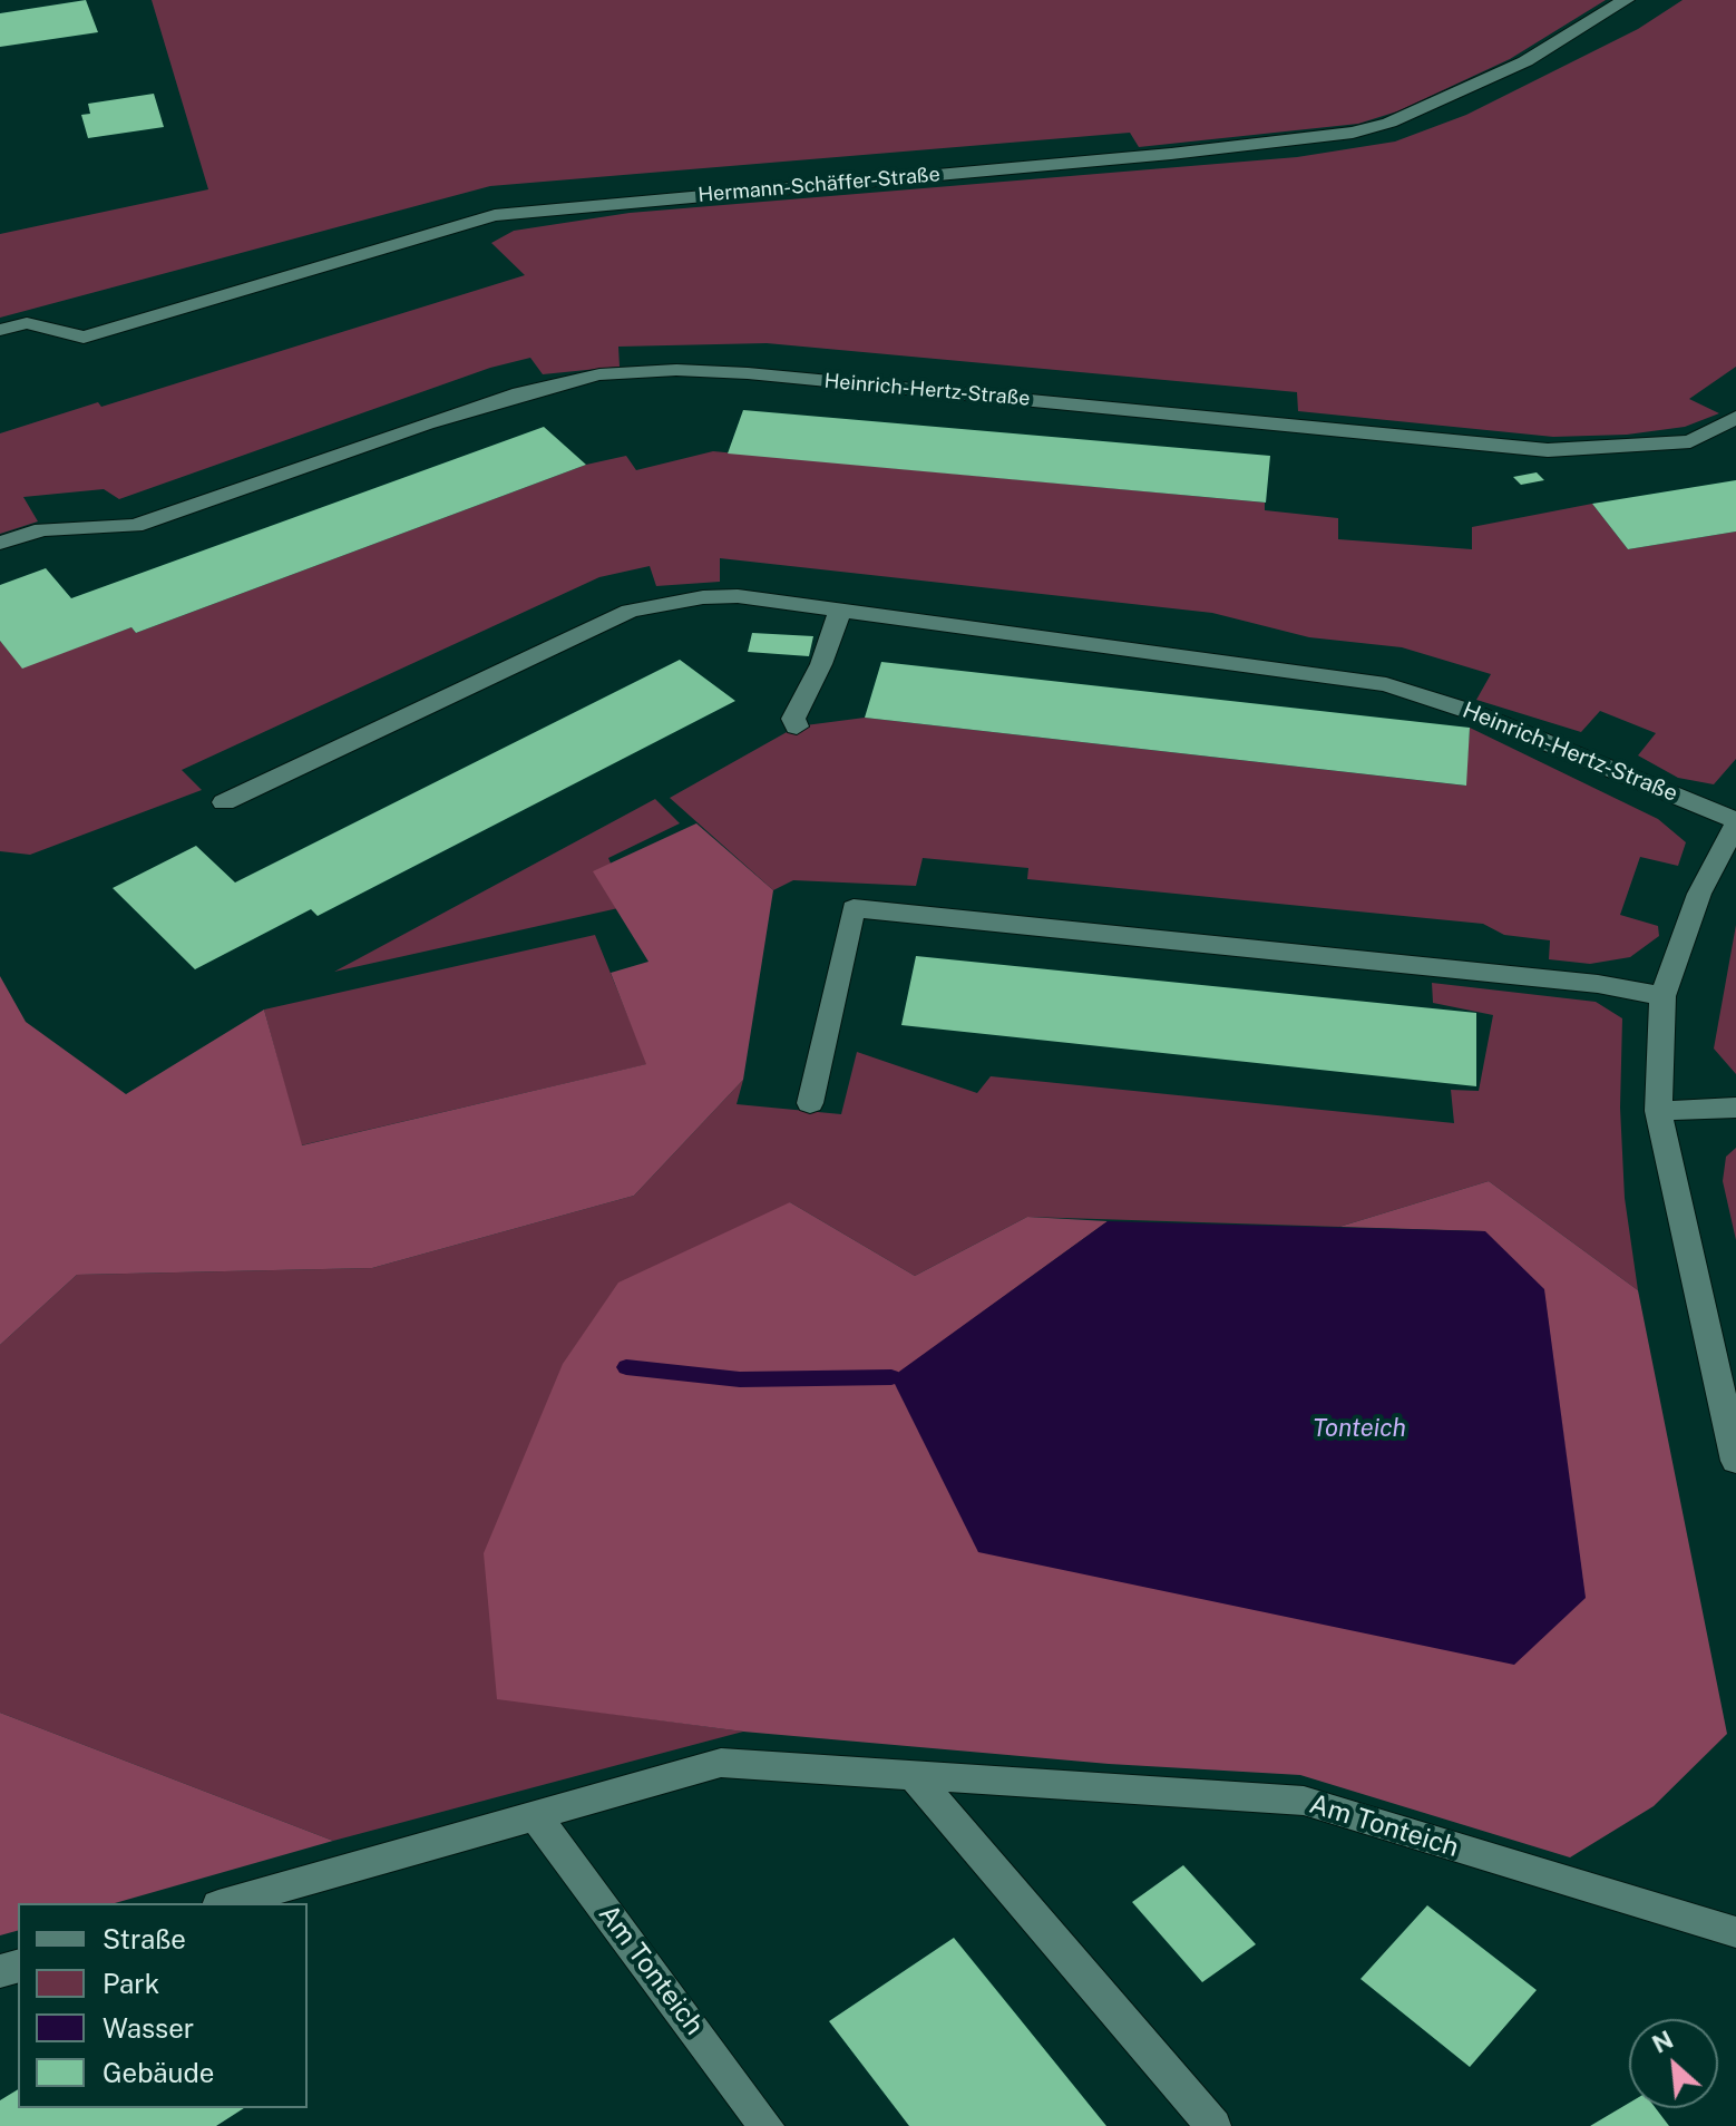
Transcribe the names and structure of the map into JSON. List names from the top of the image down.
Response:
{
  "streets": {
    "street": ["Hermann-Schäffer-Straße", "Heinrich-Hertz-Straße", "Am Tonteich"]
  },
  "water": ["Tonteich"],
  "legend": [
    "Straße",
    "Park",
    "Wasser",
    "Gebäude"
  ],
  "north": "top left"
}
